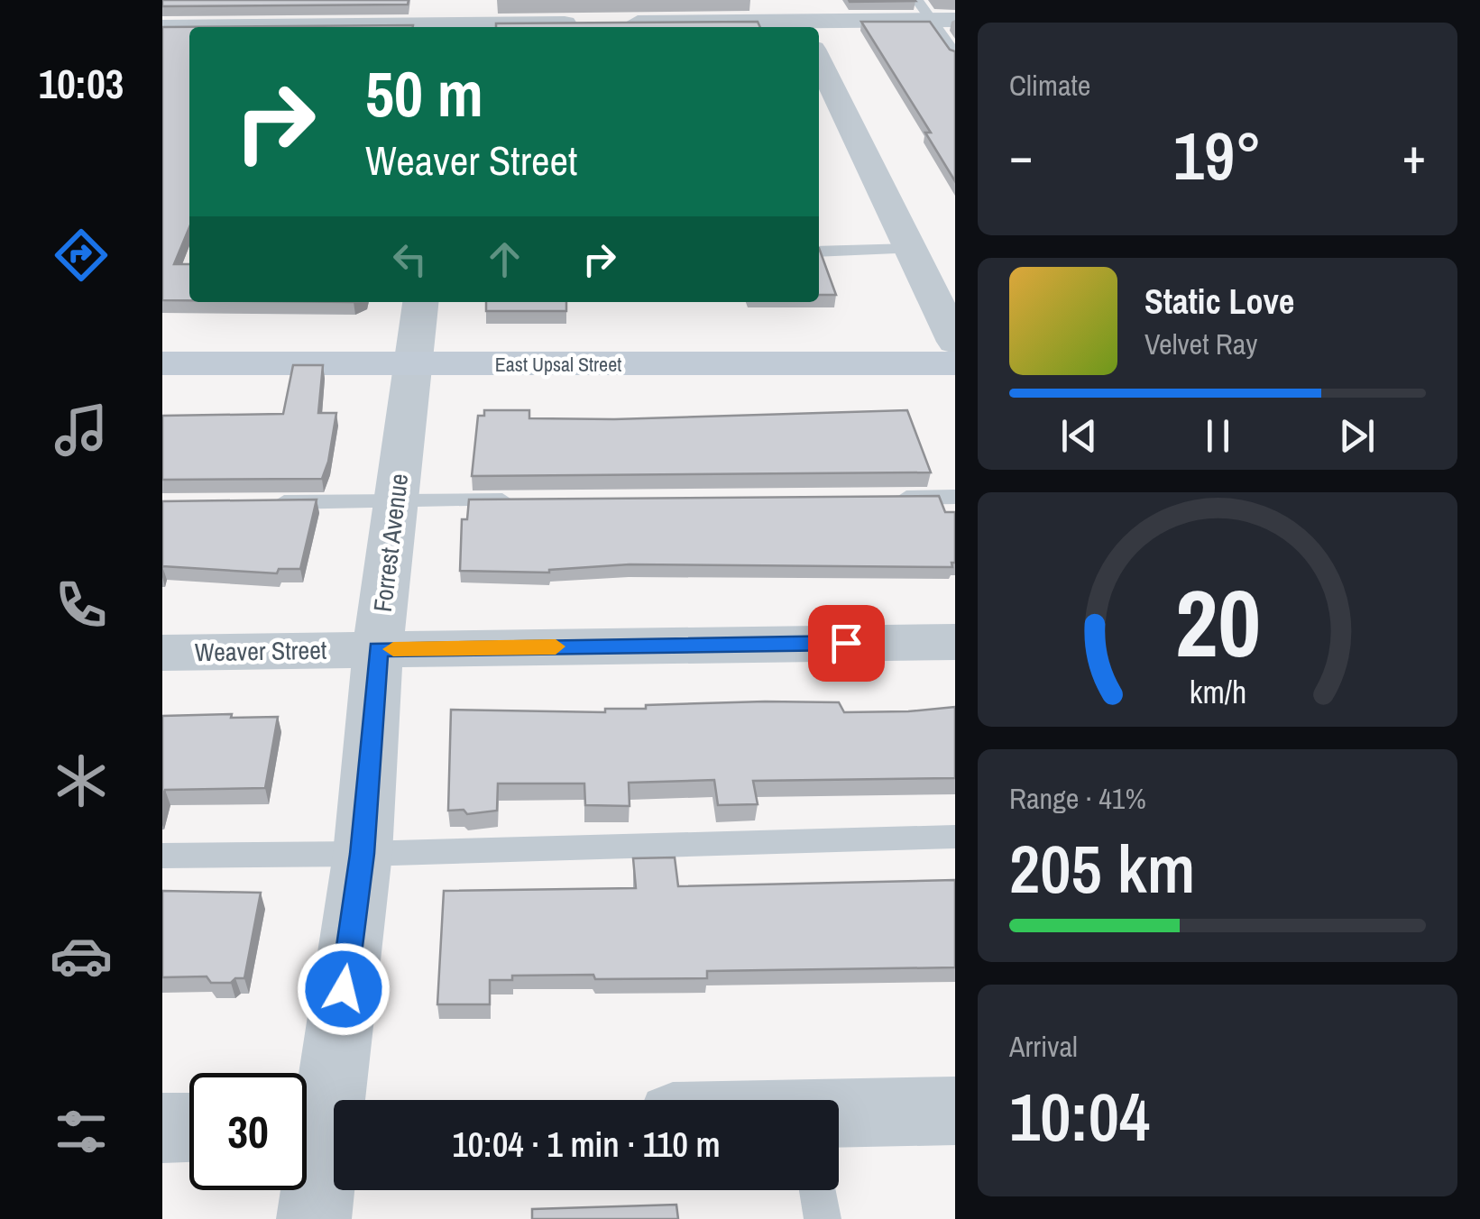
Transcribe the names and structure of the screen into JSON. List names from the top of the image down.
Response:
{
  "streets": {
    "street": ["East Upsal Street", "Forrest Avenue", "Weaver Street"]
  },
  "crossings": [
    ["East Upsal Street", "Forrest Avenue"],
    ["Forrest Avenue", "Weaver Street"]
  ],
  "page": {
    "tabs": "10:03",
    "tile": [
      "Climate",
      ["Range · 41%", "205 km"],
      ["Arrival", "10:04"]
    ],
    "turn": ["50 m", "Weaver Street"],
    "heat": ["−", "19°", "+"],
    "song": ["Static Love", "Velvet Ray"],
    "limit": "30",
    "trip": "10:04 · 1 min · 110 m",
    "gauge": ["20", "km/h"]
  }
}
